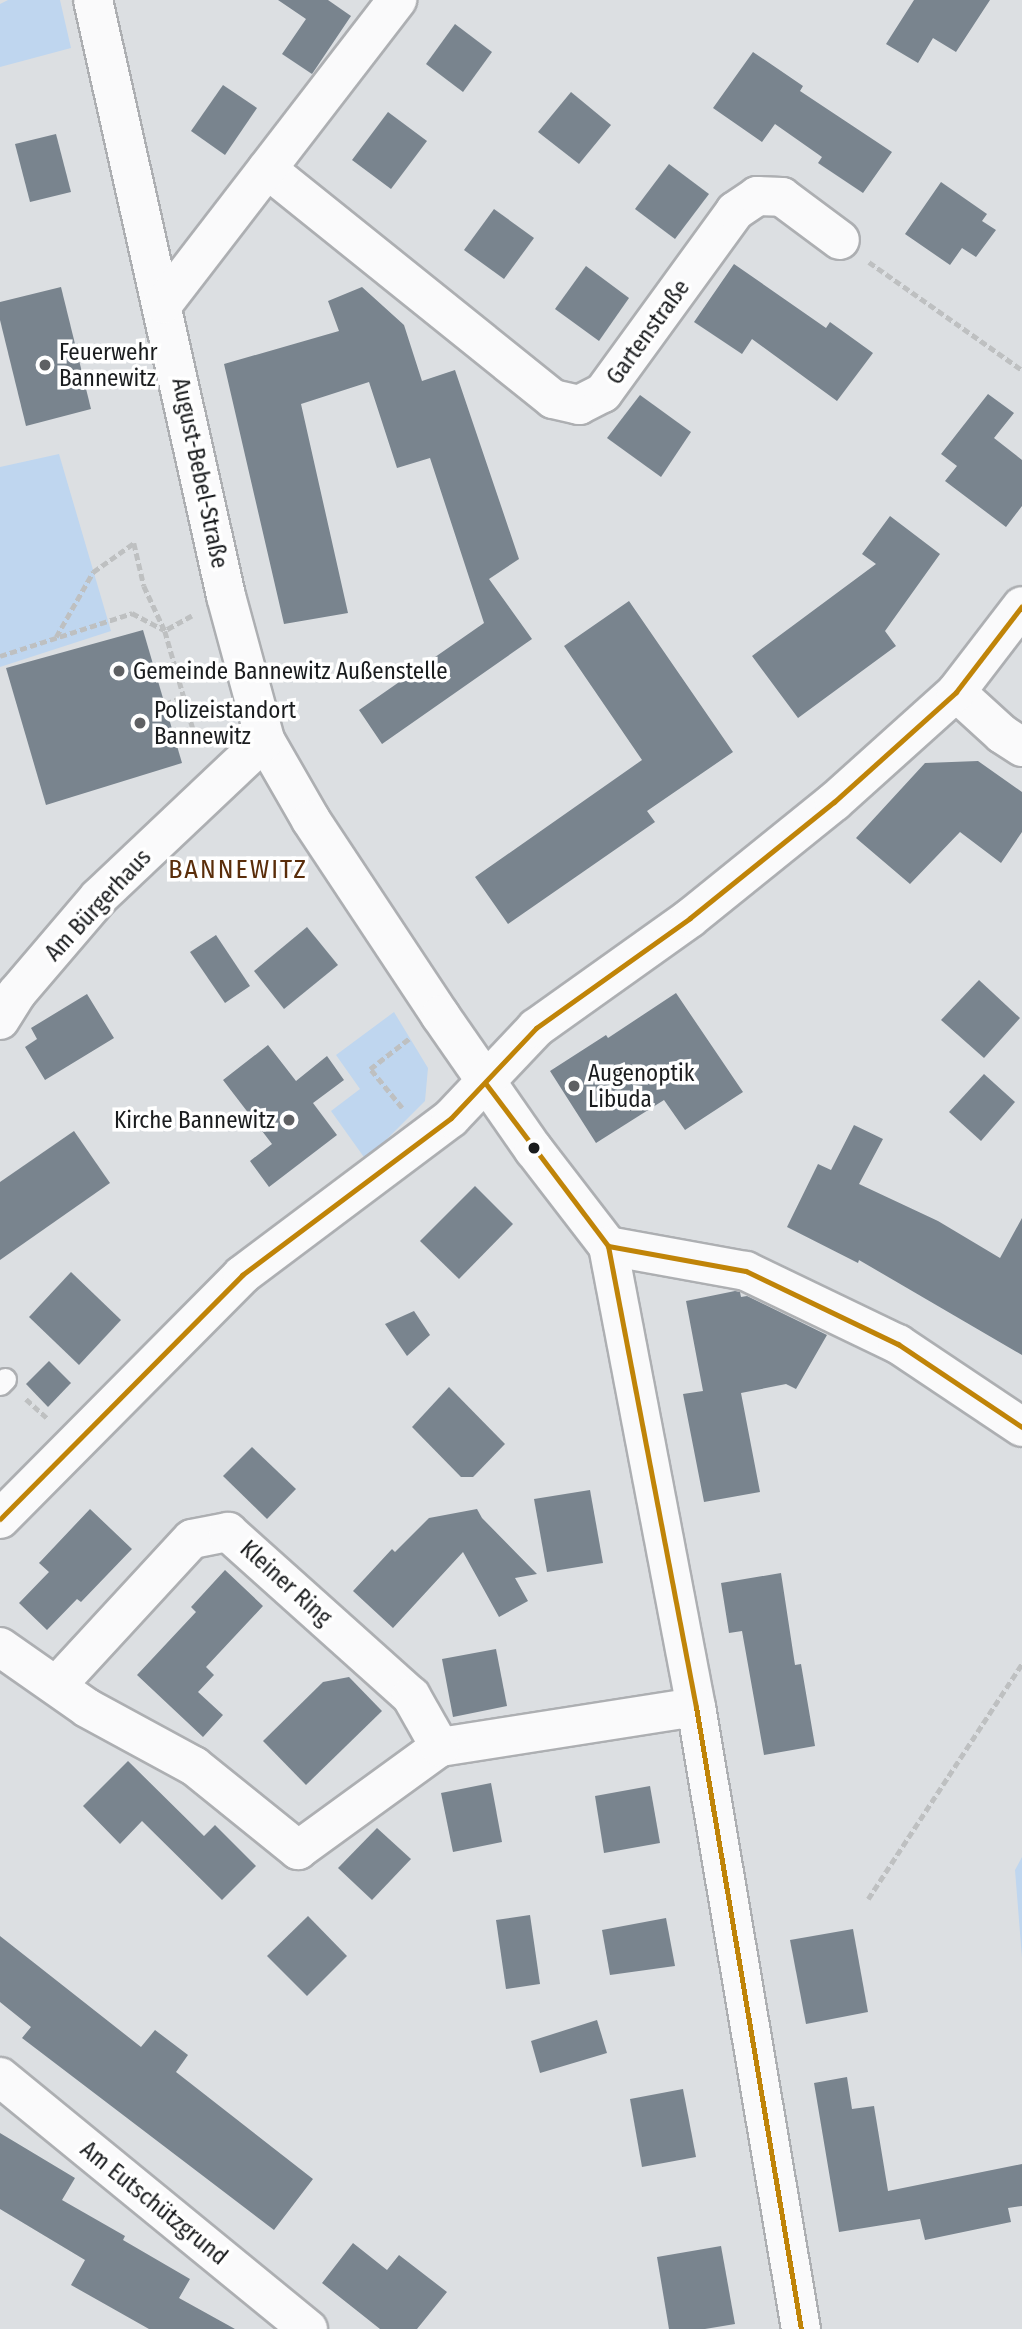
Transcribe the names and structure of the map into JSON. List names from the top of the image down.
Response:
{
  "streets": {
    "street": [
      "Gartenstraße",
      "August-Bebel-Straße",
      "Am Bürgerhaus",
      "Kleiner Ring",
      "Am Eutschützgrund"
    ]
  },
  "crossings": [
    ["August-Bebel-Straße", "Am Bürgerhaus"]
  ],
  "districts": ["BANNEWITZ"],
  "places": [
    "Feuerwehr Bannewitz",
    "Gemeinde Bannewitz Außenstelle",
    "Polizeistandort Bannewitz",
    "Augenoptik Libuda",
    "Kirche Bannewitz"
  ]
}
